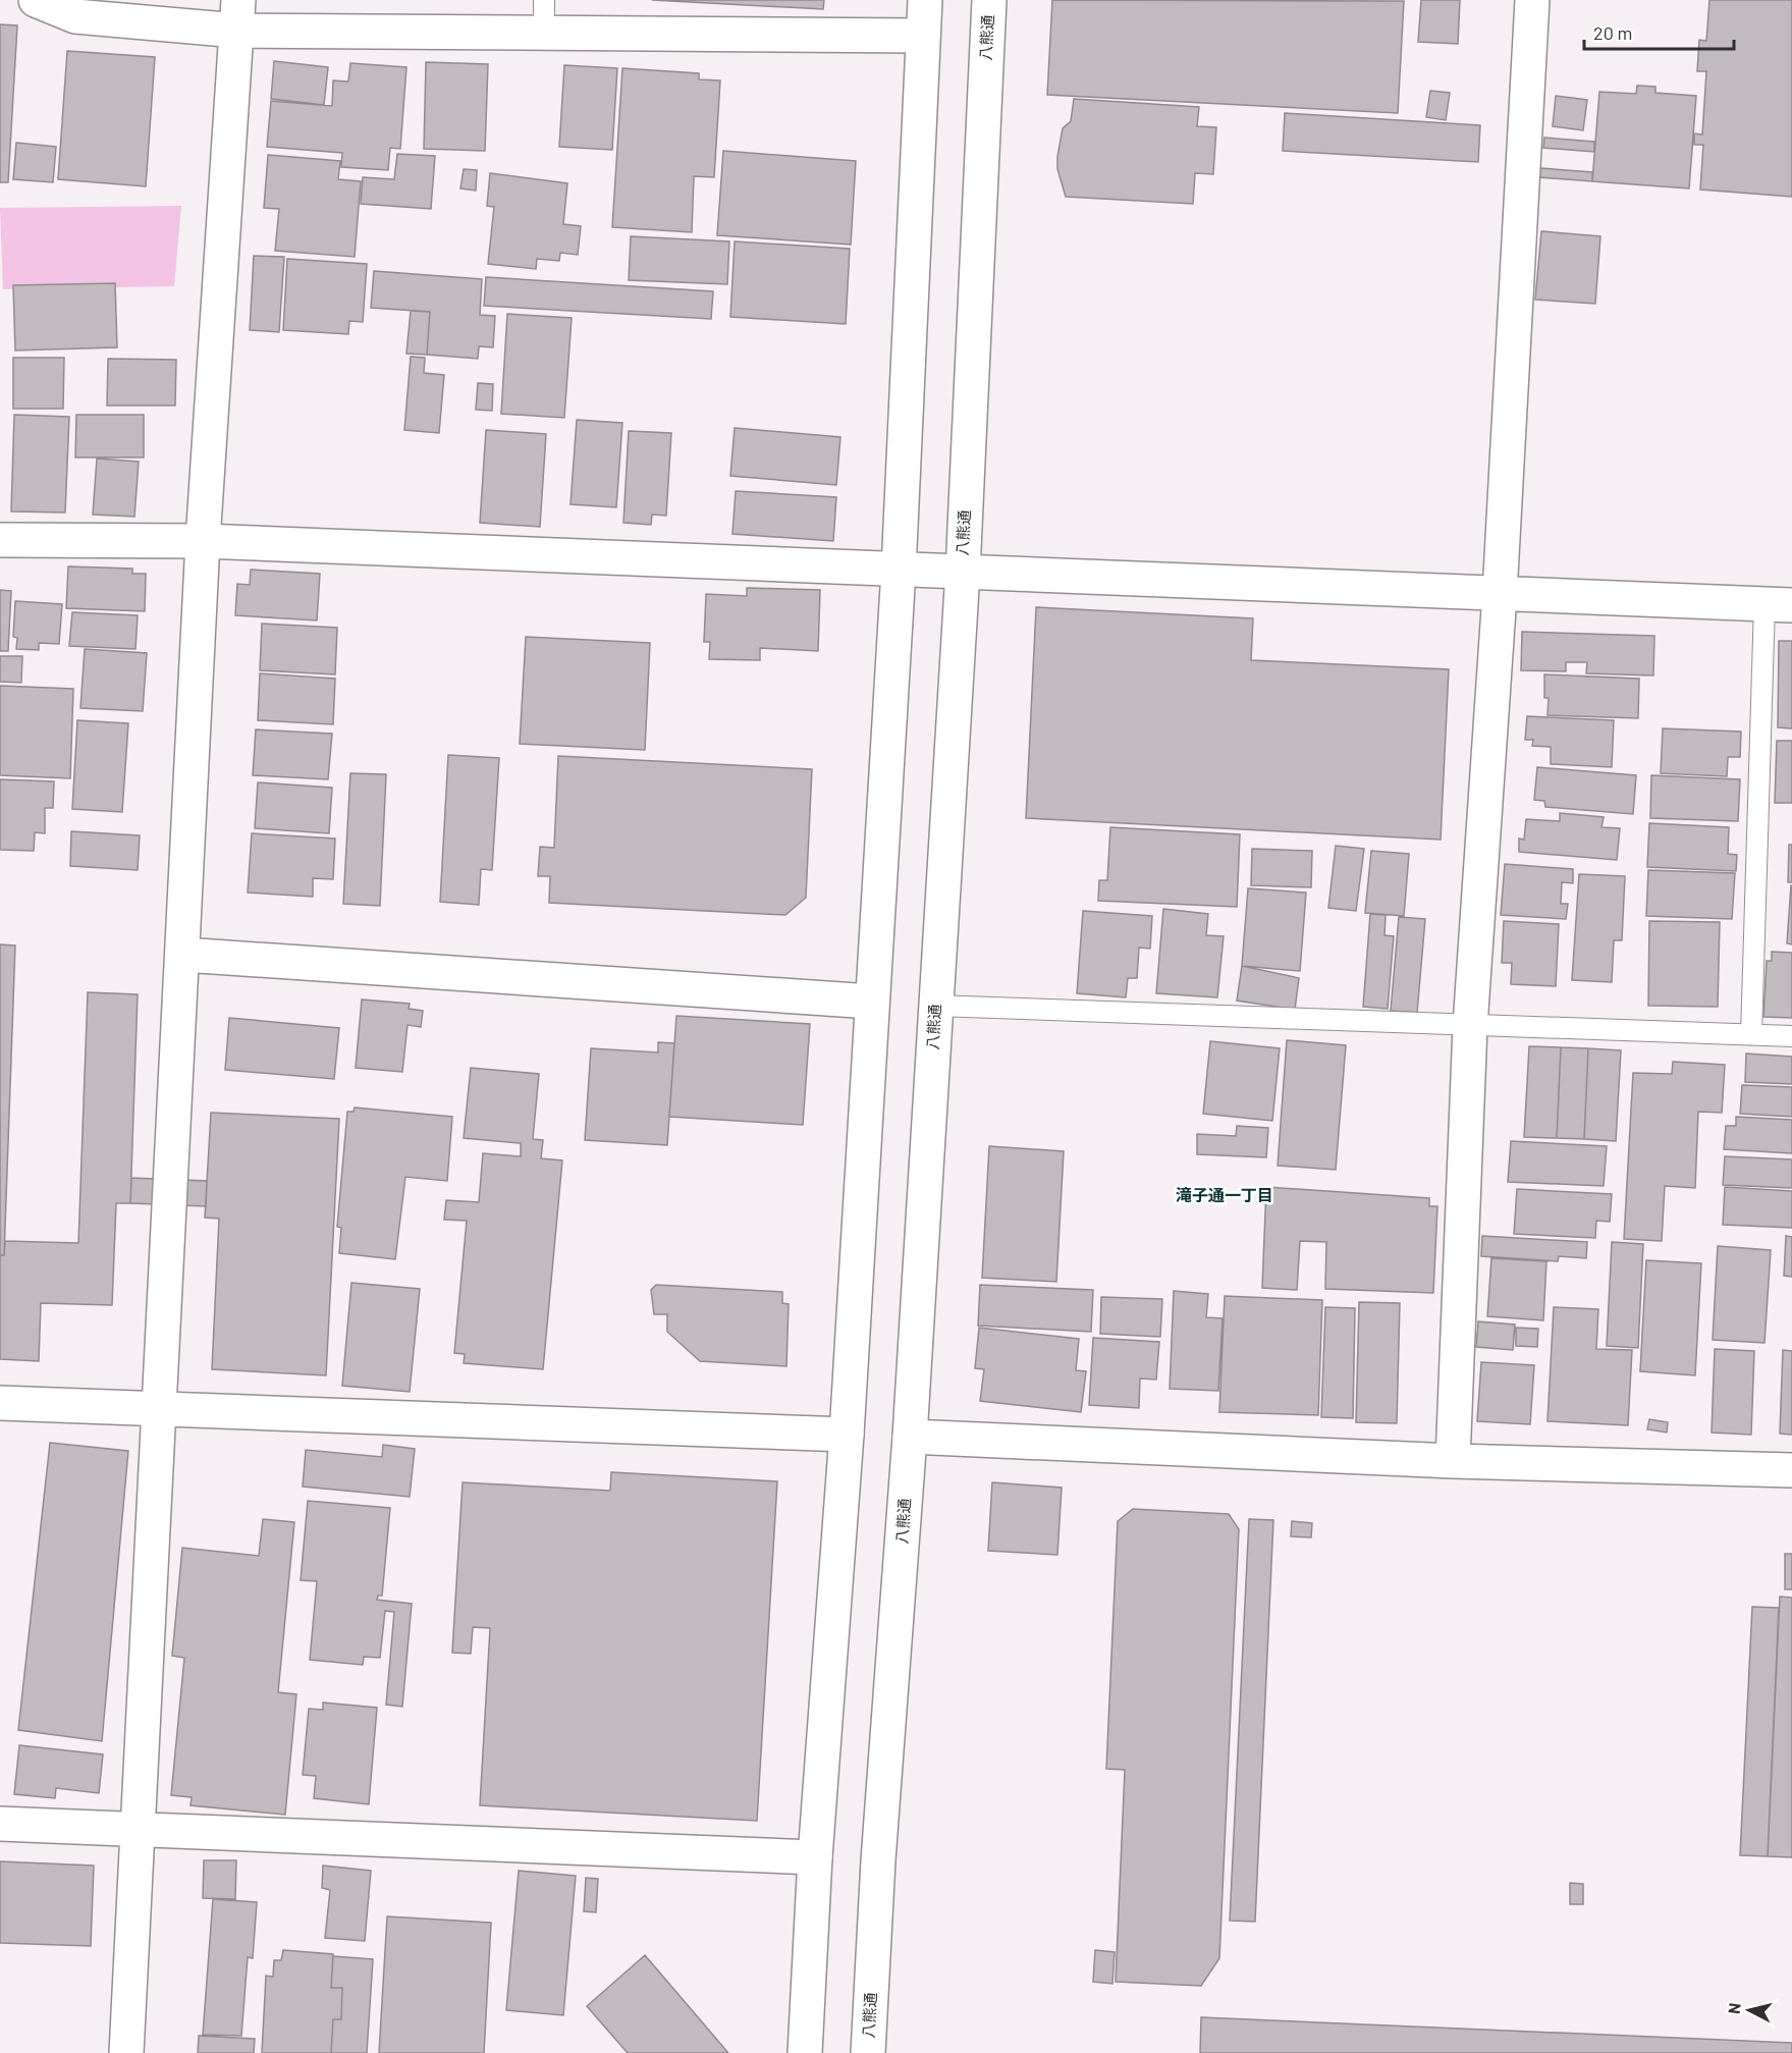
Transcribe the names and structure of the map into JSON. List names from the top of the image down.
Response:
{
  "streets": {
    "street": ["八熊通"]
  },
  "districts": ["滝子通一丁目"],
  "scale_bar": "20 m",
  "north": "left"
}
